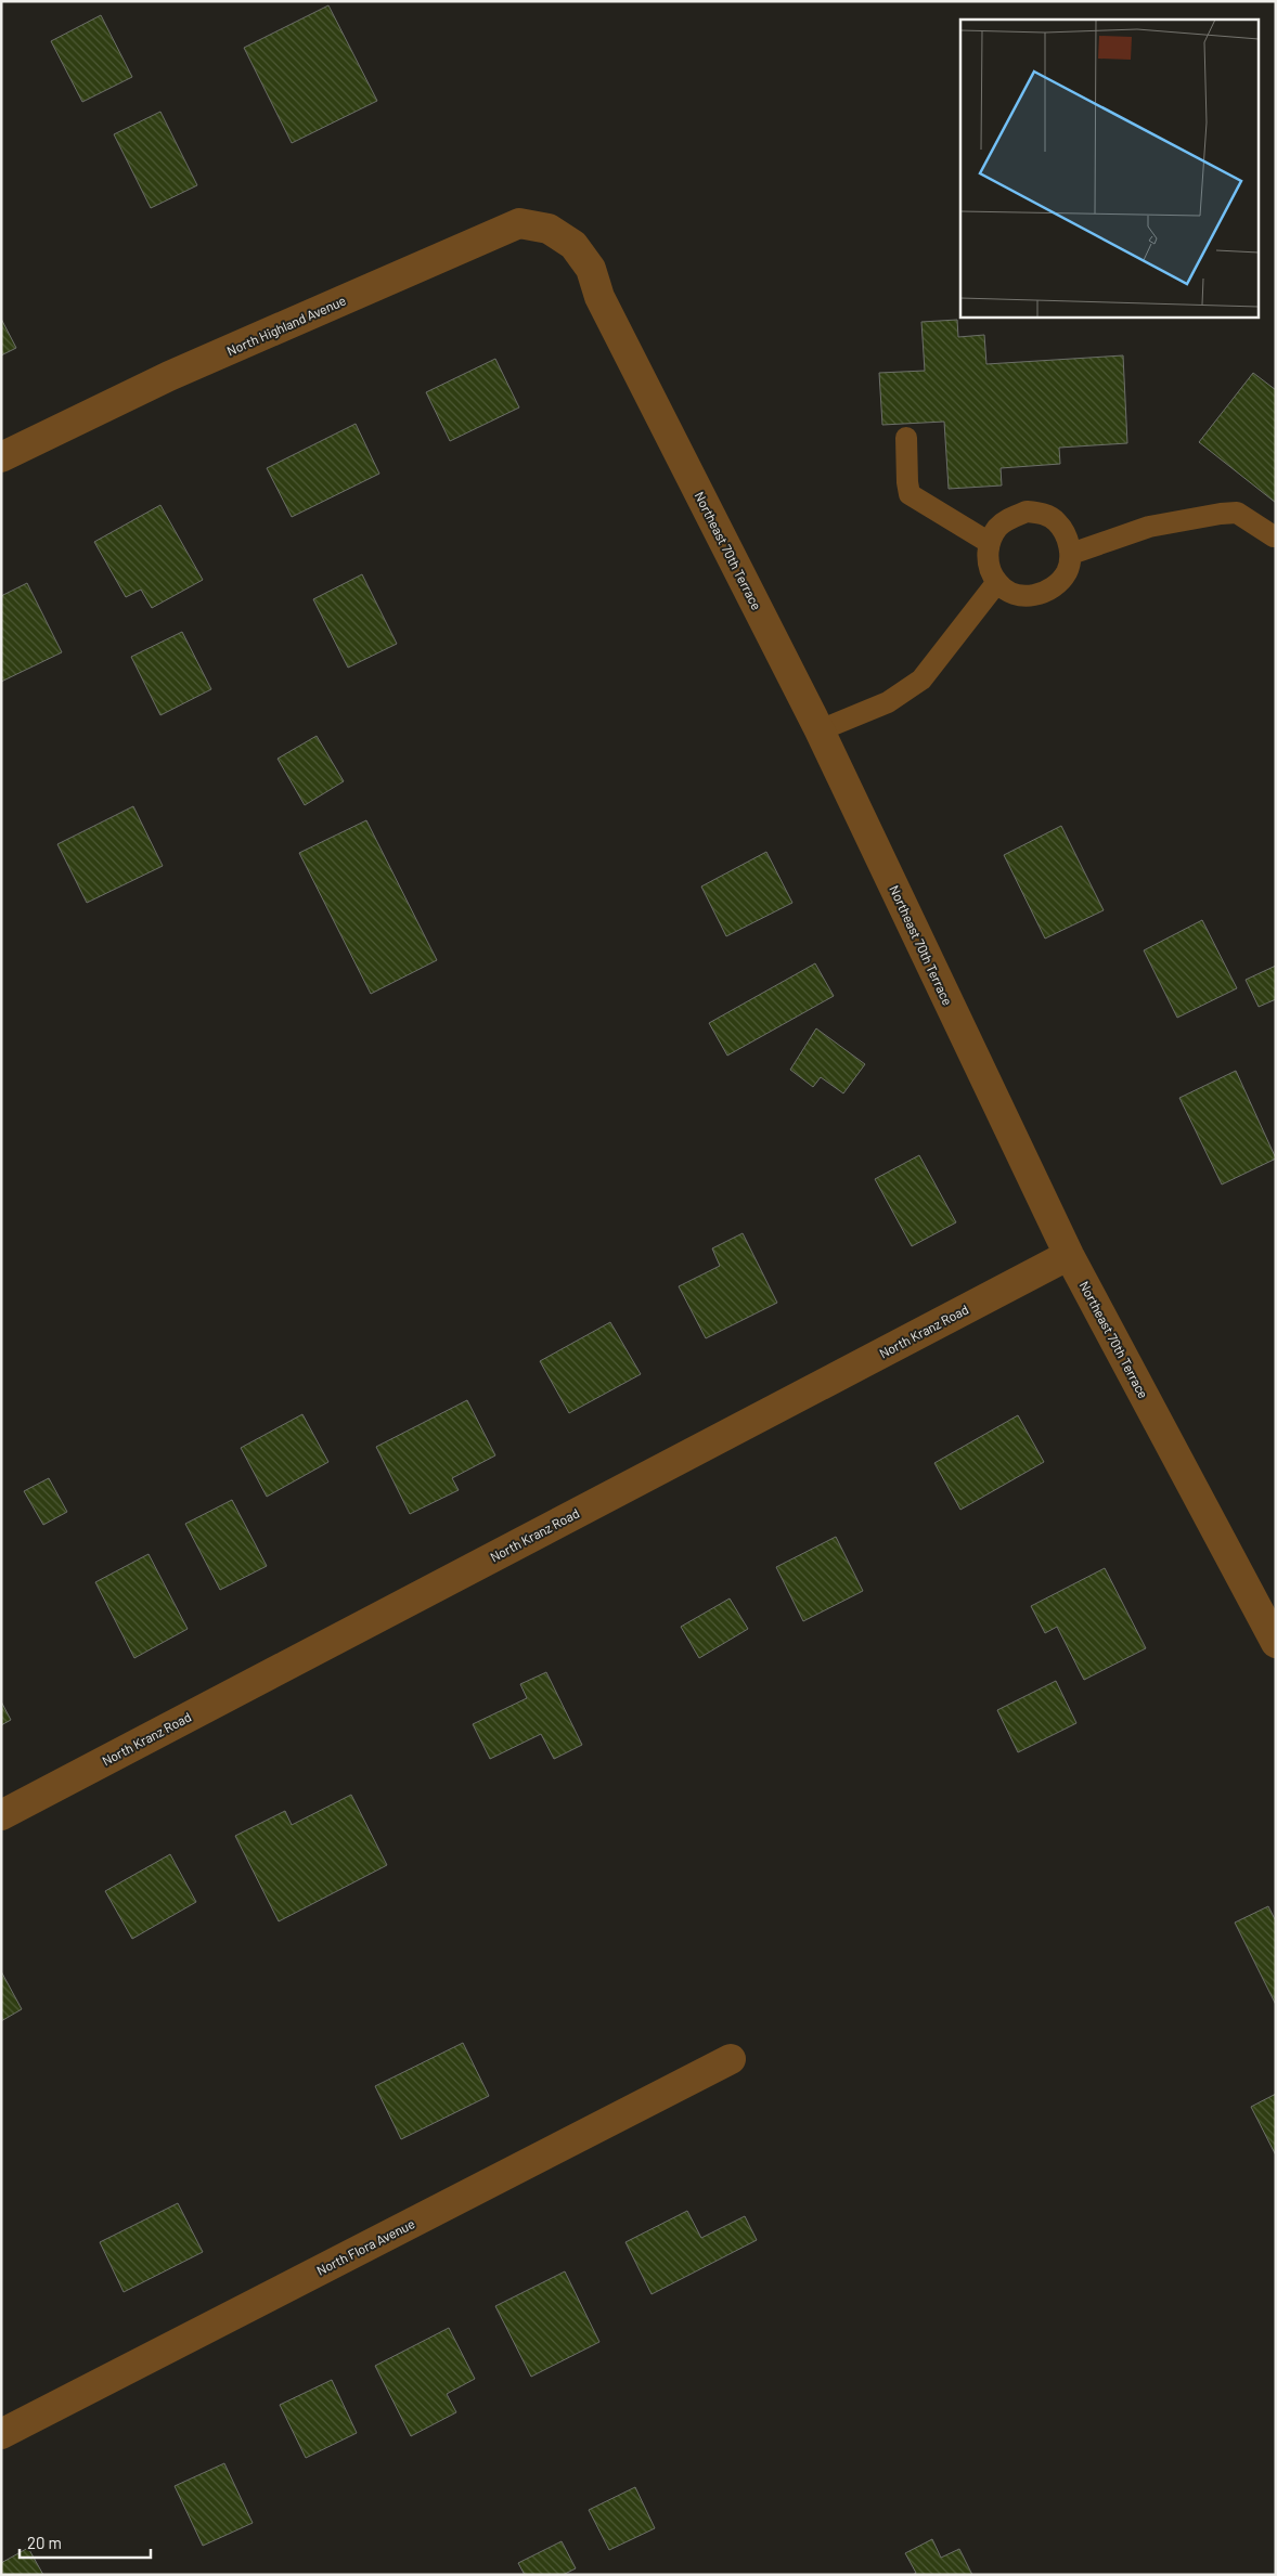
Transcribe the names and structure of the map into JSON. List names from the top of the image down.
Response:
{
  "streets": {
    "street": [
      "North Highland Avenue",
      "Northeast 70th Terrace",
      "North Kranz Road",
      "North Flora Avenue"
    ]
  },
  "crossings": [
    ["North Highland Avenue", "Northeast 70th Terrace"],
    ["Northeast 70th Terrace", "North Kranz Road"]
  ],
  "scale_bar": "20 m"
}
